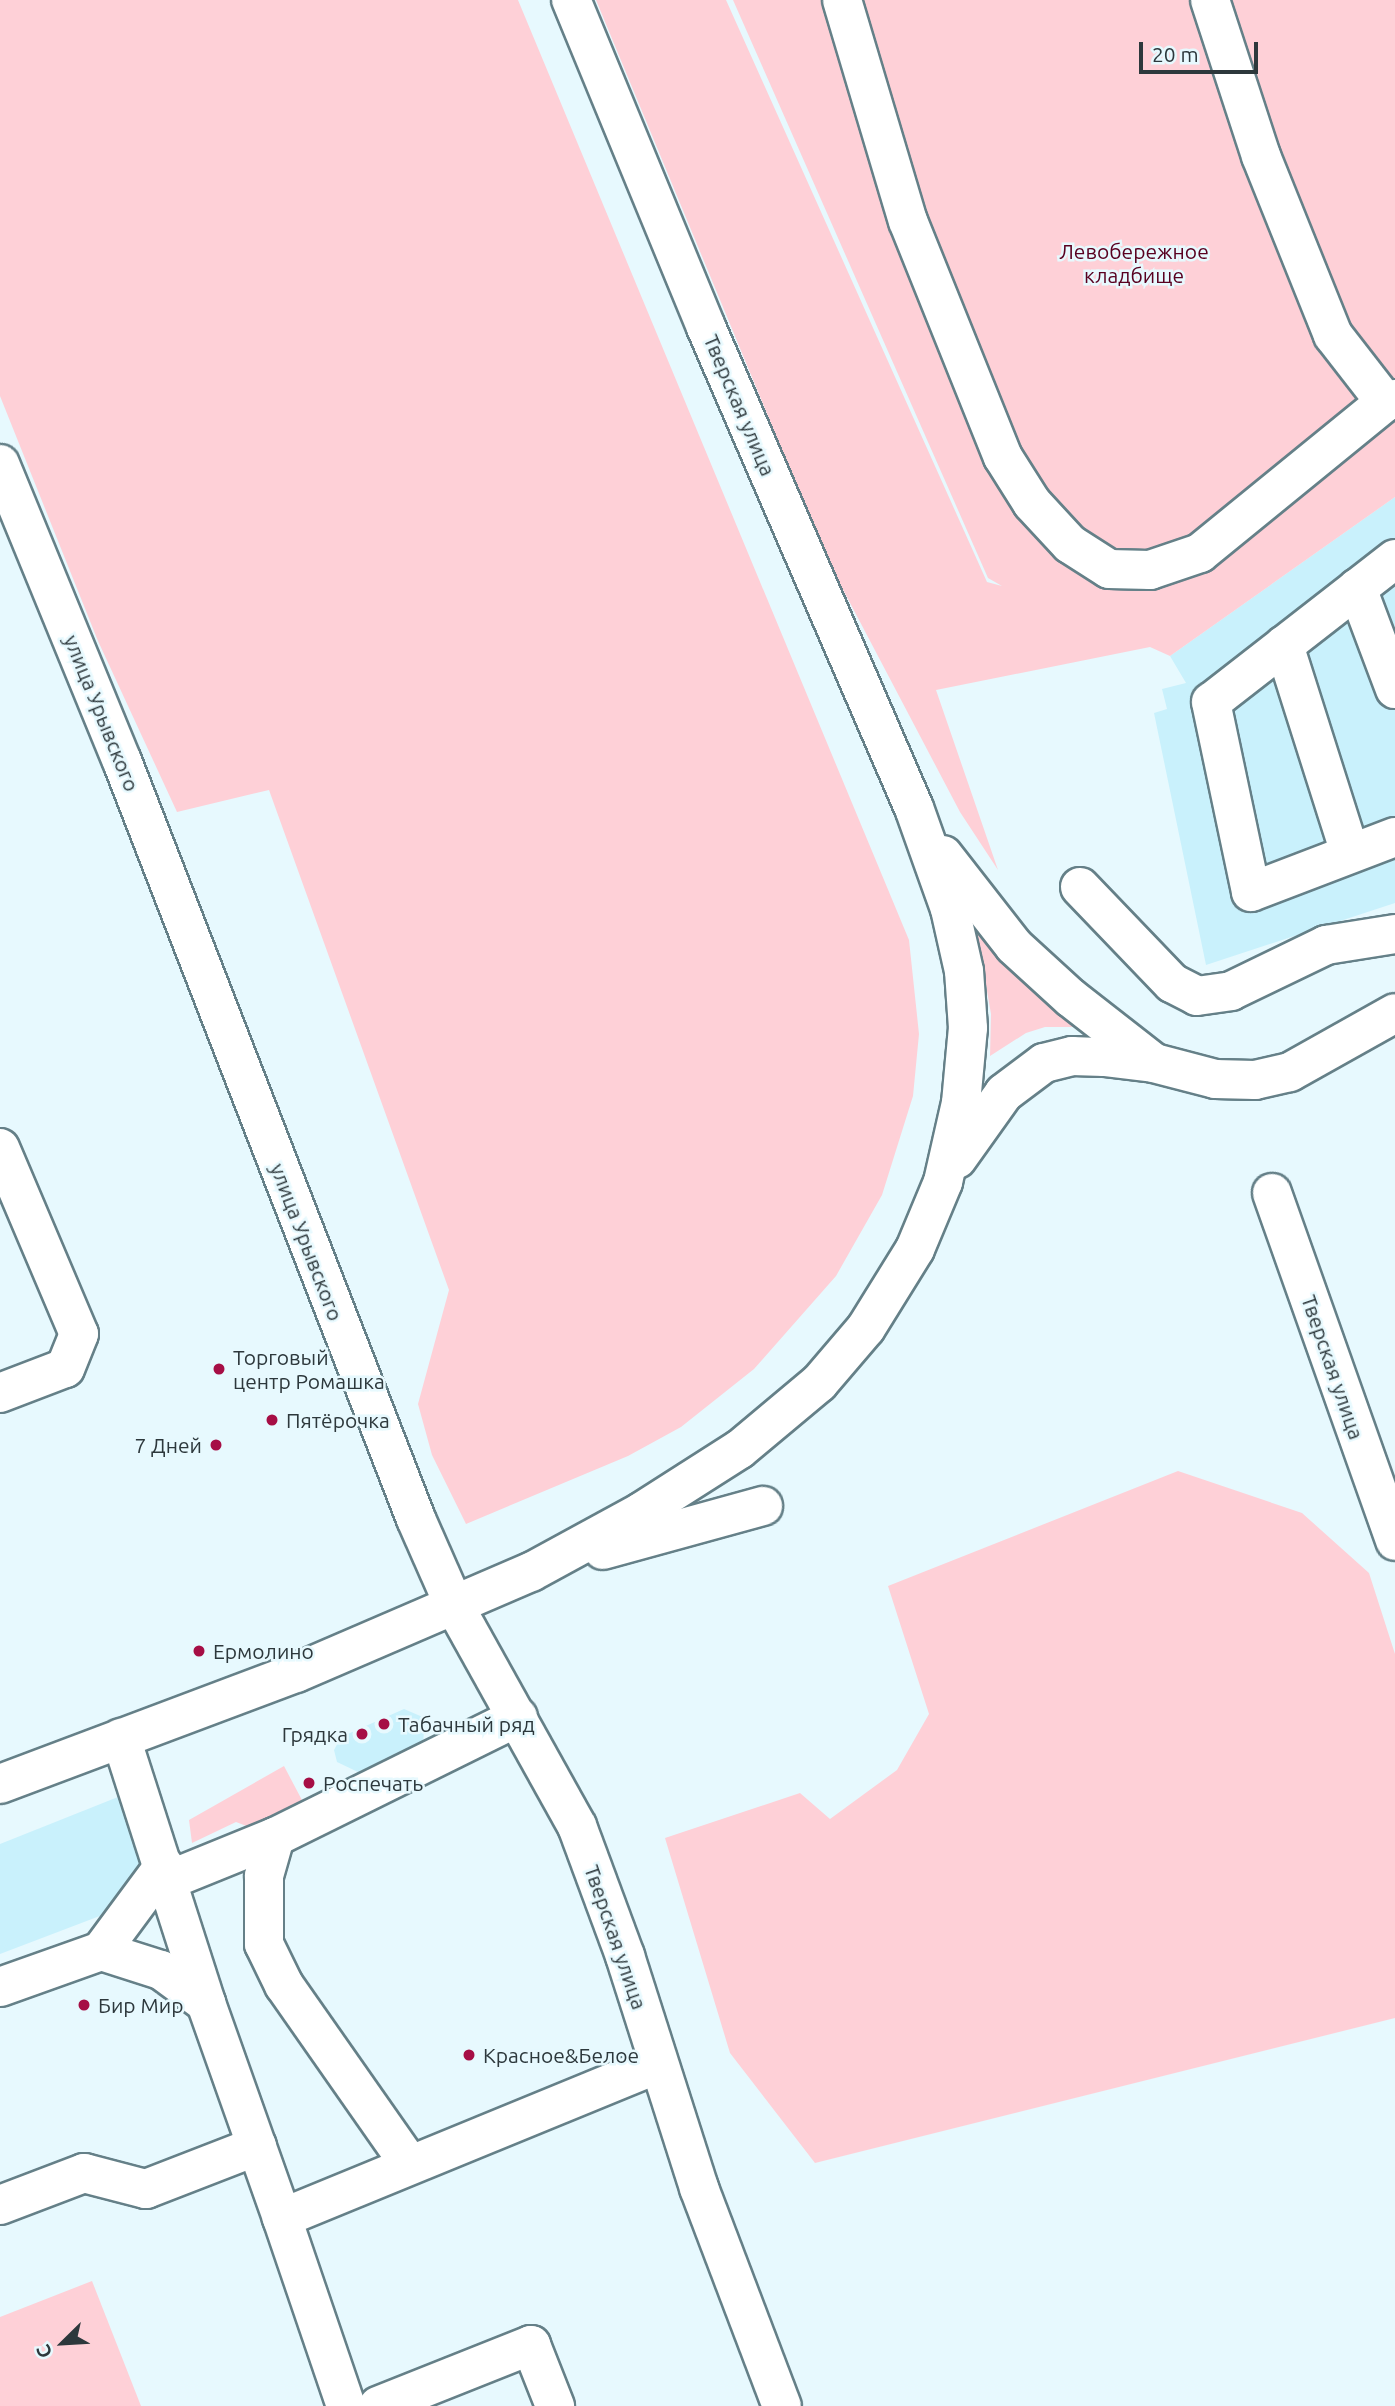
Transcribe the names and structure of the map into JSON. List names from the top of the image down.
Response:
{
  "streets": {
    "street": ["Тверская улица", "улица Урывского"]
  },
  "crossings": [
    ["Тверская улица", "улица Урывского"]
  ],
  "parks": ["Левобережное кладбище"],
  "places": [
    "Торговый центр Ромашка",
    "Пятёрочка",
    "7 Дней",
    "Ермолино",
    "Табачный ряд",
    "Грядка",
    "Роспечать",
    "Бир Мир",
    "Красное&Белое"
  ],
  "scale_bar": "20 m",
  "north": "bottom left"
}
